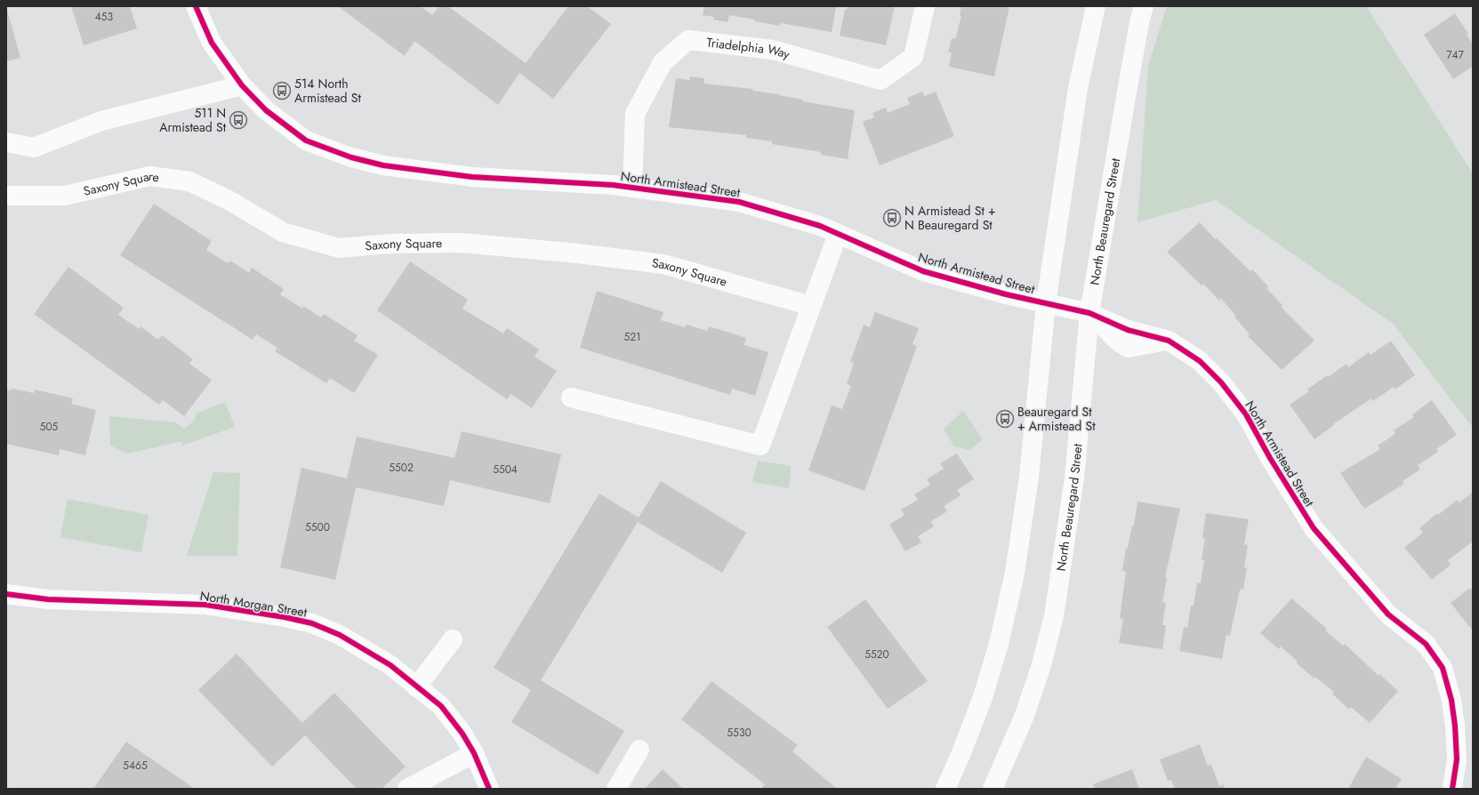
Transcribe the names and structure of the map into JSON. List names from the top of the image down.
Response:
{
  "streets": {
    "street": [
      "Triadelphia Way",
      "North Armistead Street",
      "Saxony Square",
      "North Beauregard Street",
      "North Morgan Street"
    ]
  },
  "crossings": [
    ["Triadelphia Way", "North Armistead Street"],
    ["North Armistead Street", "North Beauregard Street"]
  ],
  "places": {
    "bus stop": [
      "514 North Armistead St",
      "511 N Armistead St",
      "N Armistead St + N Beauregard St",
      "Beauregard St + Armistead St"
    ]
  },
  "house_numbers": [
    "453",
    "747",
    "521",
    "505",
    "5502",
    "5504",
    "5500",
    "5520",
    "5530",
    "5465"
  ]
}
